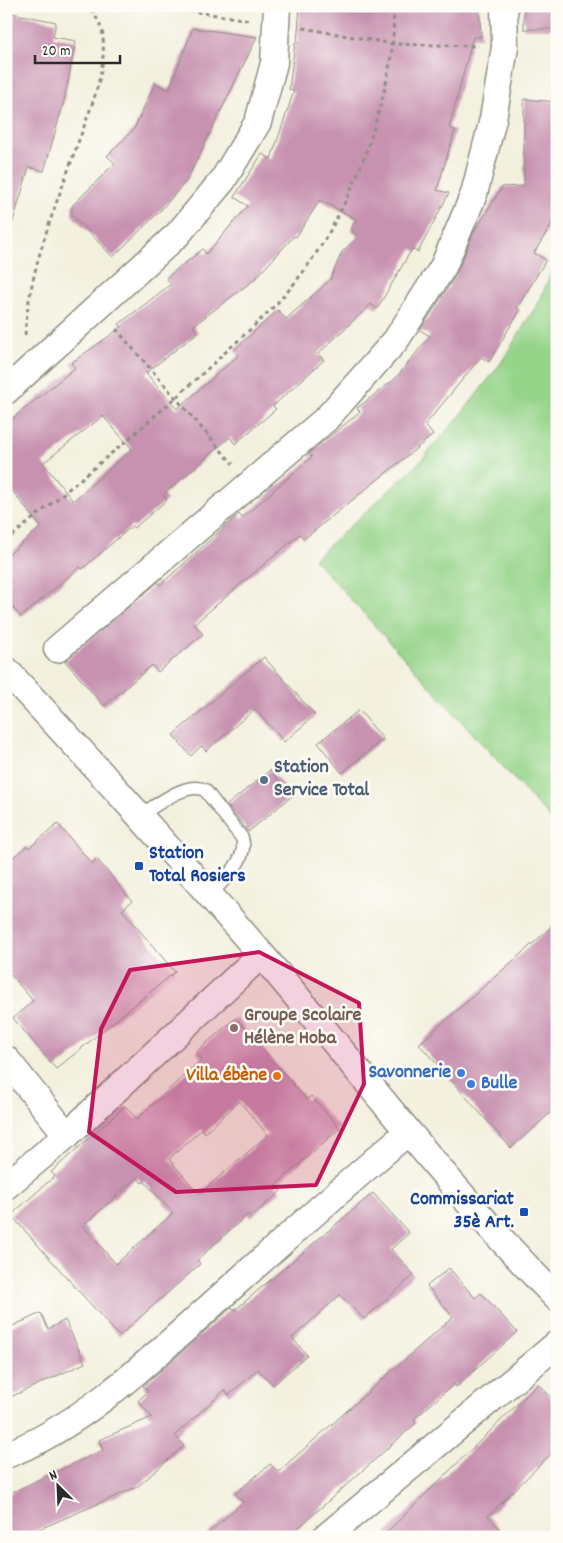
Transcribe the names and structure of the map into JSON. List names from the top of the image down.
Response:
{
  "places": {
    "other": [
      "Station Service Total",
      "Groupe Scolaire Hélène Hoba",
      "Savonnerie",
      "Villa ébène",
      "Bulle"
    ],
    "transit": ["Station Total Rosiers", "Commissariat 35è Art."]
  },
  "scale_bar": "20 m",
  "north": "top left"
}
